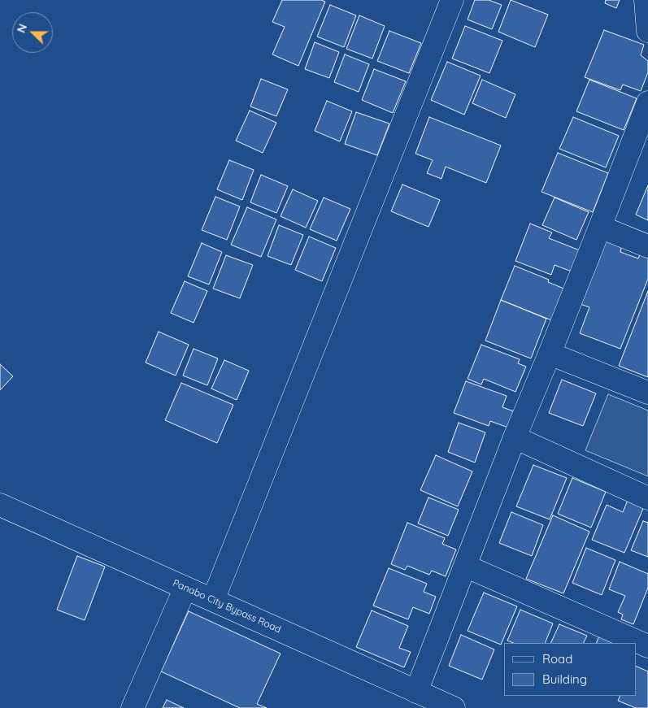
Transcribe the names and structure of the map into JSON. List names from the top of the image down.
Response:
{
  "streets": {
    "street": ["Panabo City Bypass Road"]
  },
  "legend": ["Road", "Building"],
  "north": "left"
}
